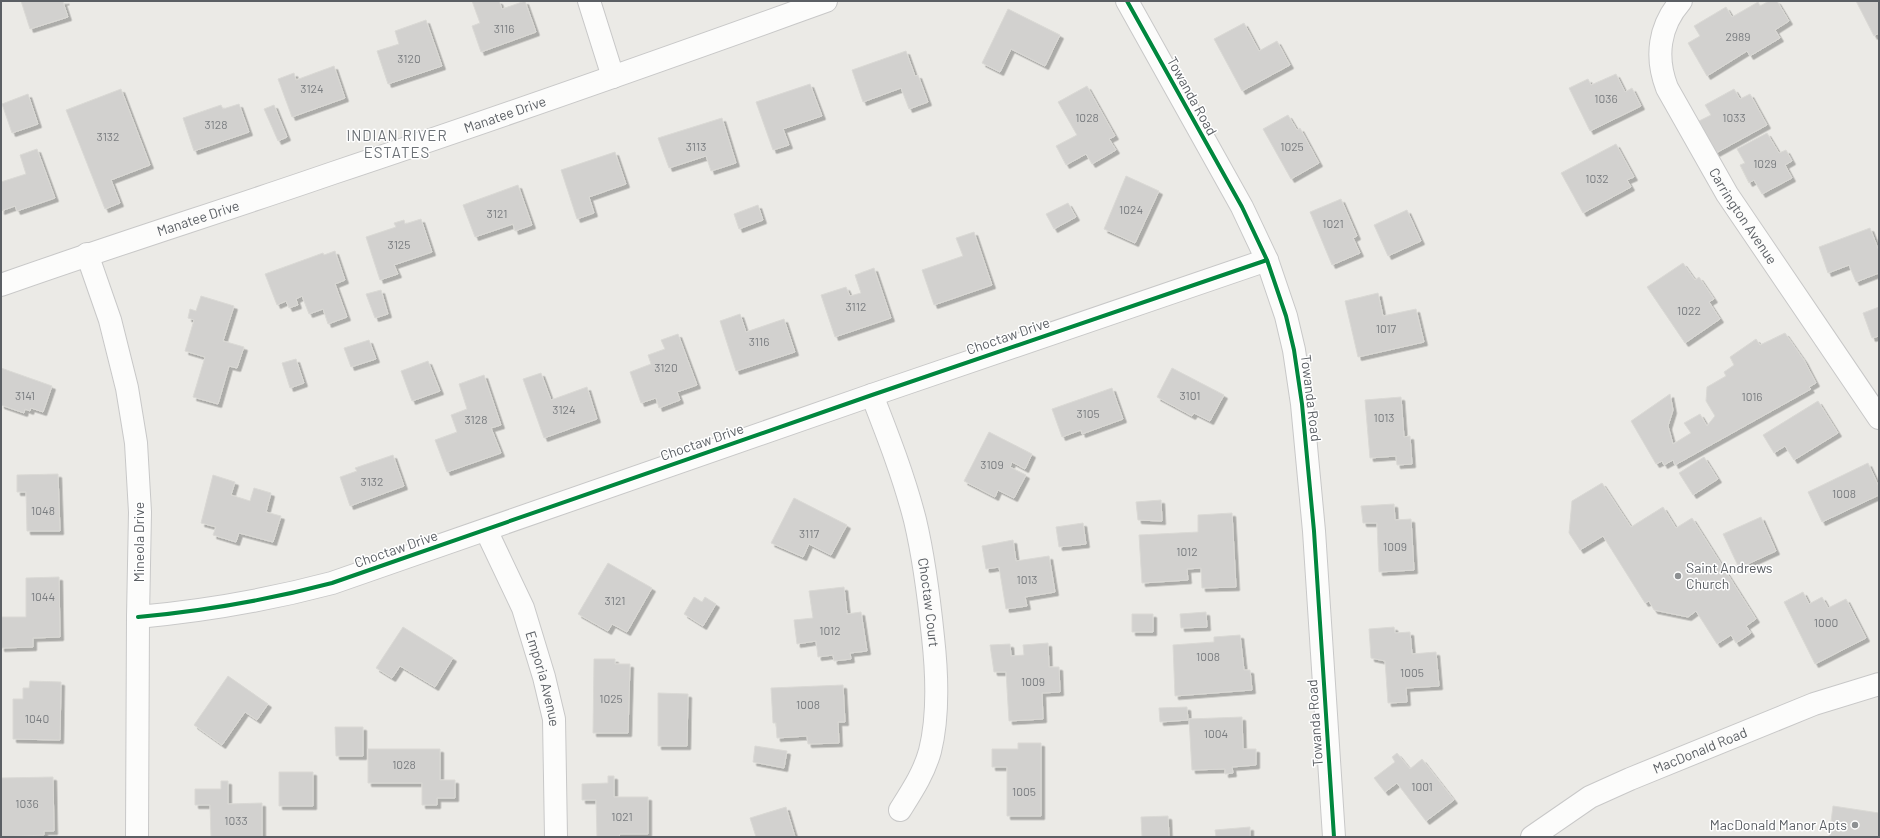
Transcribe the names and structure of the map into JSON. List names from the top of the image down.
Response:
{
  "streets": {
    "street": [
      "Towanda Road",
      "Manatee Drive",
      "Carrington Avenue",
      "Choctaw Drive",
      "Mineola Drive",
      "Choctaw Court",
      "Emporia Avenue",
      "MacDonald Road"
    ]
  },
  "crossings": [
    ["Towanda Road", "Choctaw Drive"],
    ["Manatee Drive", "Mineola Drive"],
    ["Choctaw Drive", "Mineola Drive"],
    ["Choctaw Drive", "Choctaw Court"],
    ["Choctaw Drive", "Emporia Avenue"]
  ],
  "districts": ["INDIAN RIVER ESTATES"],
  "places": ["Saint Andrews Church", "MacDonald Manor Apts"],
  "house_numbers": [
    "3116",
    "2989",
    "3120",
    "3124",
    "1036",
    "1028",
    "1033",
    "3128",
    "3132",
    "3113",
    "1025",
    "1029",
    "1032",
    "1024",
    "3121",
    "1021",
    "3125",
    "3112",
    "1022",
    "1017",
    "3116",
    "3120",
    "3141",
    "3101",
    "1016",
    "3124",
    "3105",
    "1013",
    "3128",
    "3109",
    "3132",
    "1008",
    "1048",
    "3117",
    "1009",
    "1012",
    "1013",
    "1044",
    "3121",
    "1000",
    "1012",
    "1008",
    "1005",
    "1009",
    "1025",
    "1008",
    "1040",
    "1004",
    "1028",
    "1001",
    "1005",
    "1036",
    "1021",
    "1033"
  ]
}
